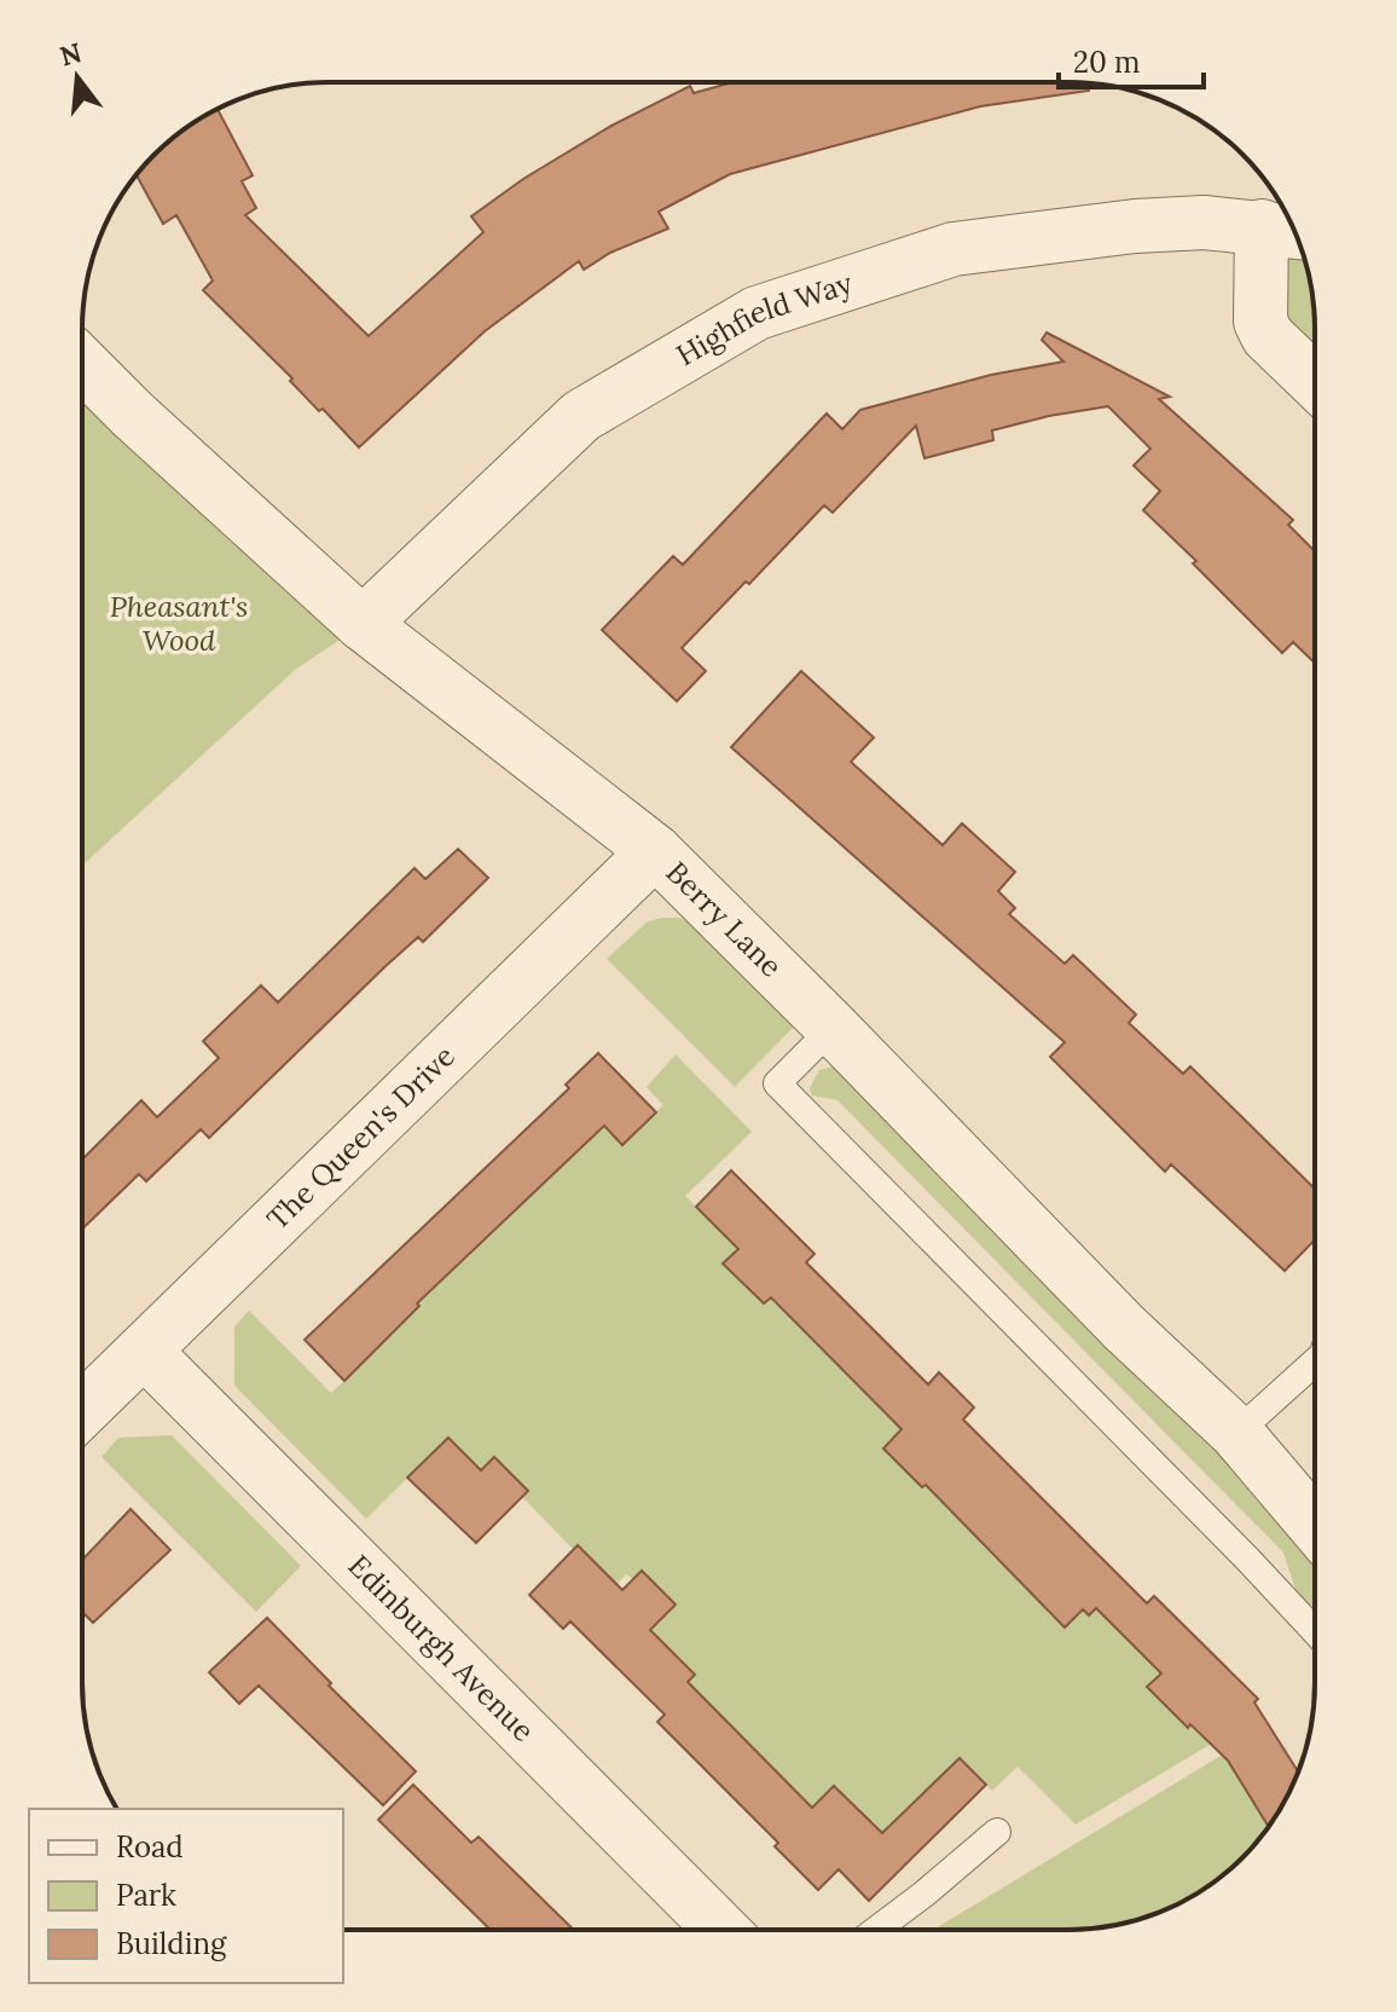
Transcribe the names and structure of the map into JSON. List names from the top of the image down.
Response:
{
  "streets": {
    "street": [
      "Highfield Way",
      "Berry Lane",
      "The Queen's Drive",
      "Edinburgh Avenue"
    ]
  },
  "crossings": [
    ["Highfield Way", "Berry Lane"],
    ["Berry Lane", "The Queen's Drive"],
    ["The Queen's Drive", "Edinburgh Avenue"]
  ],
  "parks": ["Pheasant's Wood"],
  "legend": ["Road", "Park", "Building"],
  "scale_bar": "20 m",
  "north": "top"
}
